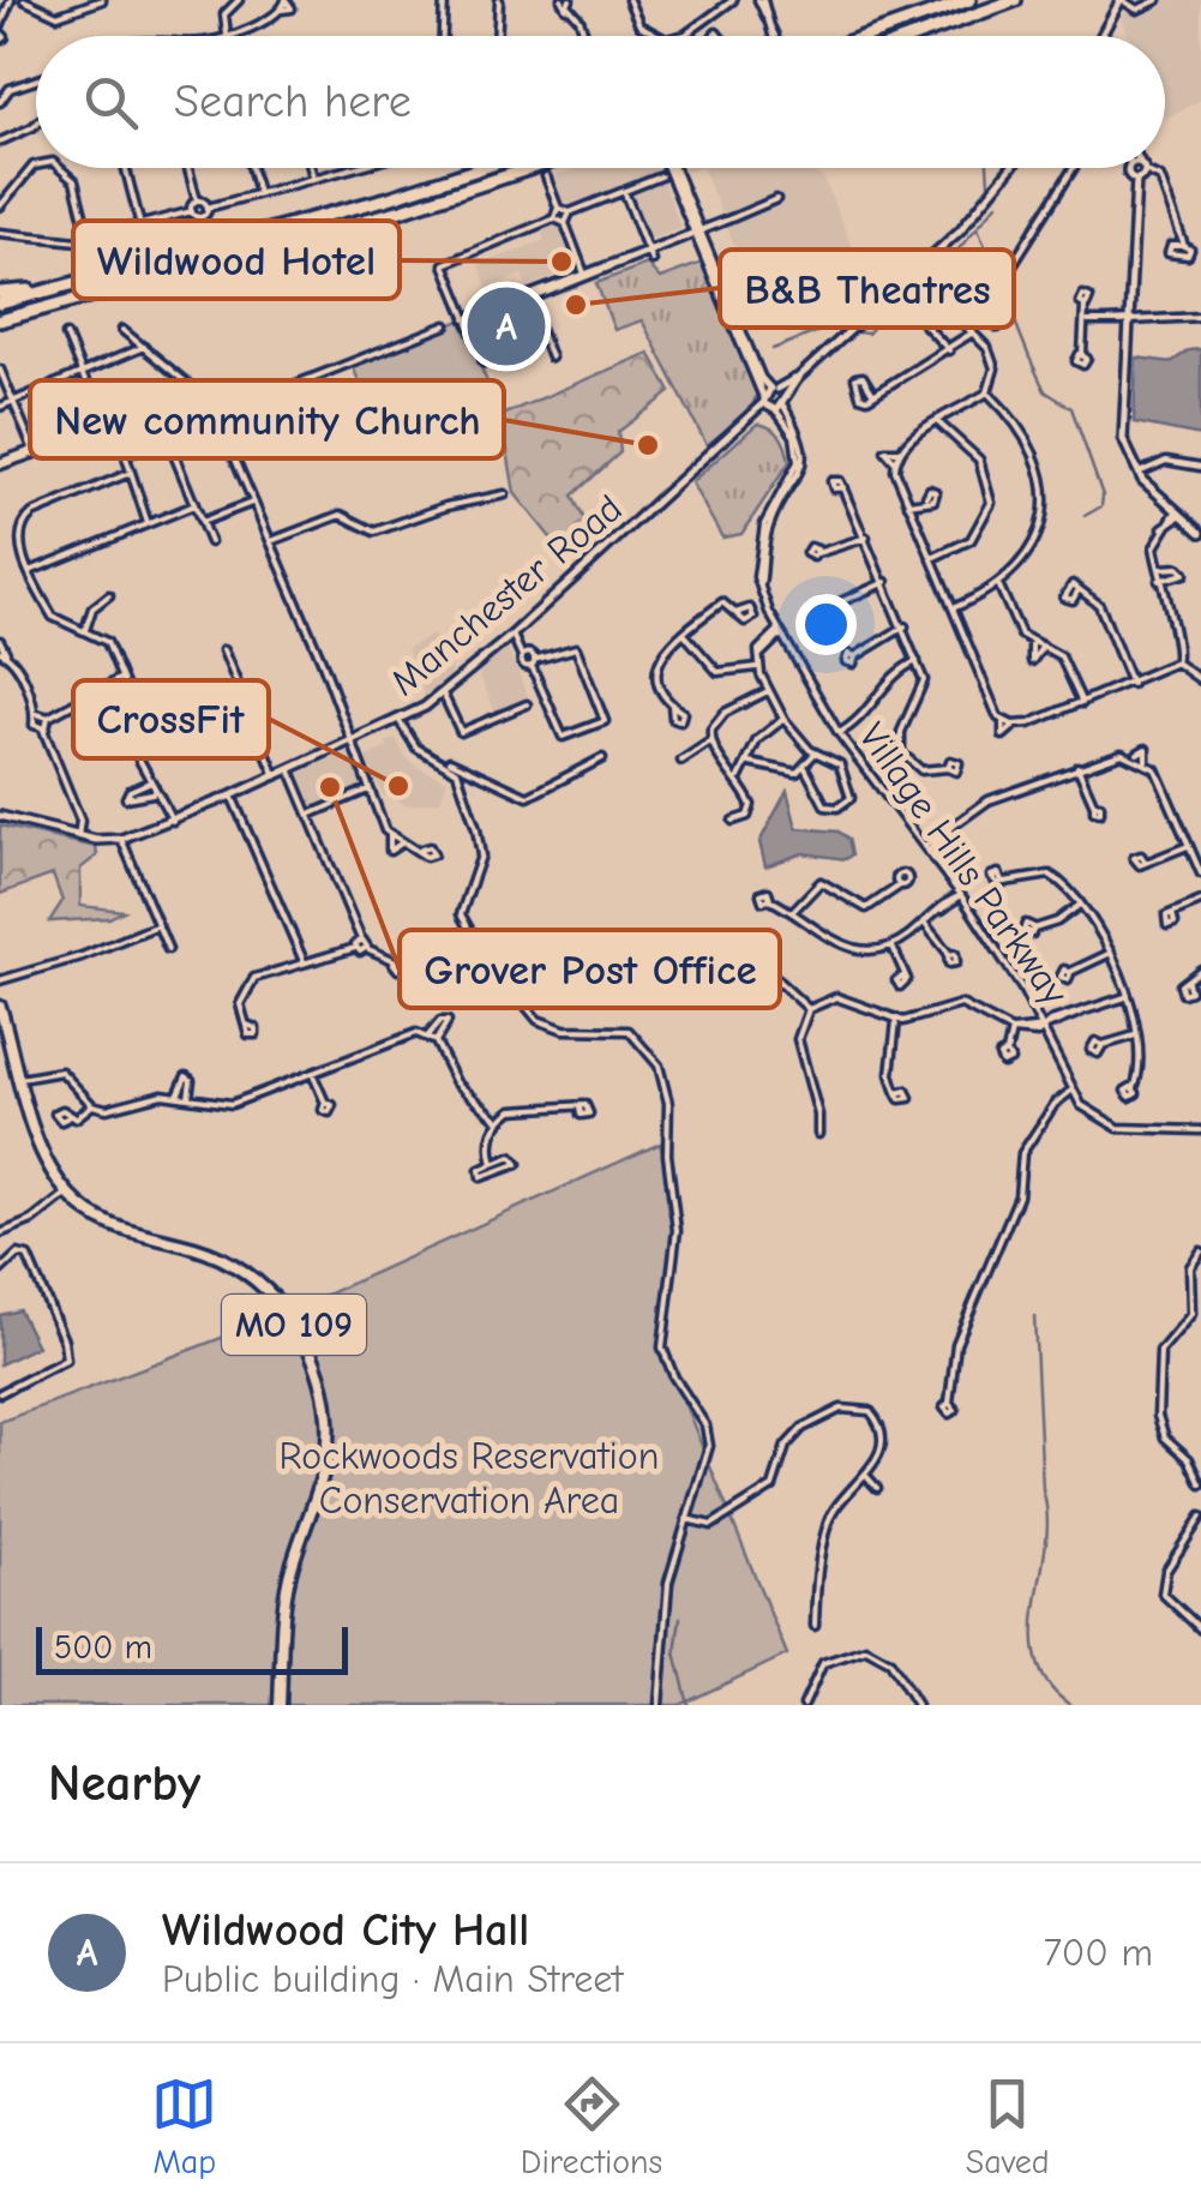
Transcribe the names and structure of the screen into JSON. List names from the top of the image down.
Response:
{
  "streets": {
    "main road": ["MO 109"],
    "street": ["Manchester Road", "Village Hills Parkway"]
  },
  "crossings": [
    ["Manchester Road", "Village Hills Parkway"]
  ],
  "parks": ["Rockwoods Reservation Conservation Area"],
  "places": [
    "Wildwood Hotel",
    "B&B Theatres",
    "New community Church",
    "CrossFit",
    "Grover Post Office"
  ],
  "scale_bar": "500 m",
  "page": {
    "search": "Search here",
    "pins": "A",
    "scale": "500 m",
    "heading": "Nearby",
    "list": [
      {
        "mark": "A",
        "name": "Wildwood City Hall",
        "note": "Public building · Main Street",
        "value": "700 m"
      }
    ],
    "nav": ["Map", "Directions", "Saved"]
  }
}
